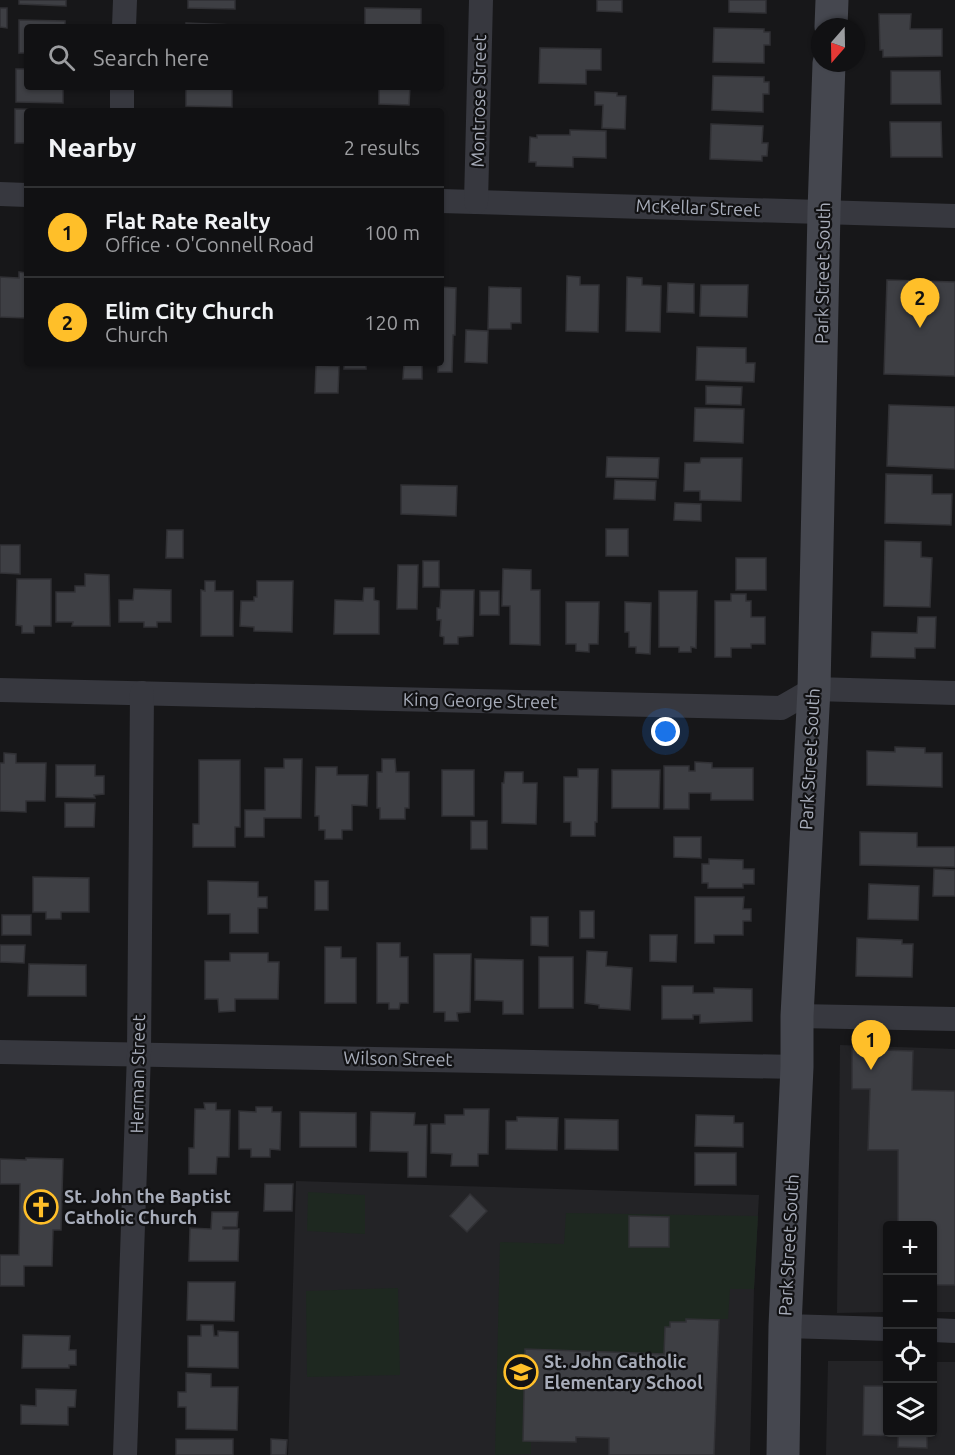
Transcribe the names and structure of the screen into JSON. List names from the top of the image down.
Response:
{
  "streets": {
    "street": [
      "Montrose Street",
      "McKellar Street",
      "Park Street South",
      "King George Street",
      "Wilson Street",
      "Herman Street"
    ]
  },
  "crossings": [
    ["Montrose Street", "McKellar Street"],
    ["McKellar Street", "Park Street South"],
    ["Park Street South", "King George Street"],
    ["Park Street South", "Wilson Street"],
    ["King George Street", "Herman Street"],
    ["Wilson Street", "Herman Street"]
  ],
  "places": {
    "church": ["St. John the Baptist Catholic Church"],
    "school or university": ["St. John Catholic Elementary School"]
  },
  "north": "bottom",
  "page": {
    "search": "Search here",
    "heading": ["Nearby", "2 results"],
    "list": [
      {
        "mark": "1",
        "name": "Flat Rate Realty",
        "note": "Office · O'Connell Road",
        "value": "100 m"
      },
      {
        "mark": "2",
        "name": "Elim City Church",
        "note": "Church",
        "value": "120 m"
      }
    ],
    "pins": ["2", "1"],
    "map_buttons": ["+", "−"]
  }
}
